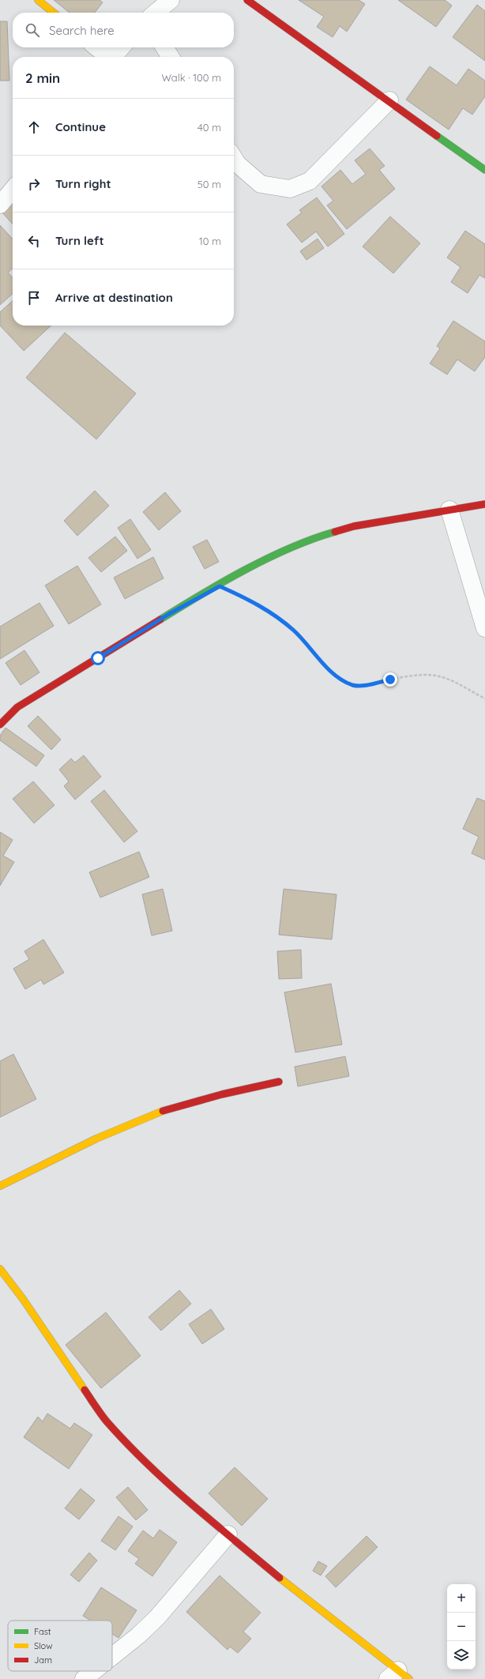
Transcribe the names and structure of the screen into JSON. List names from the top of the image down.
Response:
{
  "legend": ["Fast", "Slow", "Jam"],
  "page": {
    "search": "Search here",
    "heading": ["2 min", "Walk · 100 m"],
    "list": [
      ["Continue", "40 m"],
      ["Turn right", "50 m"],
      ["Turn left", "10 m"],
      "Arrive at destination"
    ],
    "map_buttons": ["+", "−"]
  }
}
